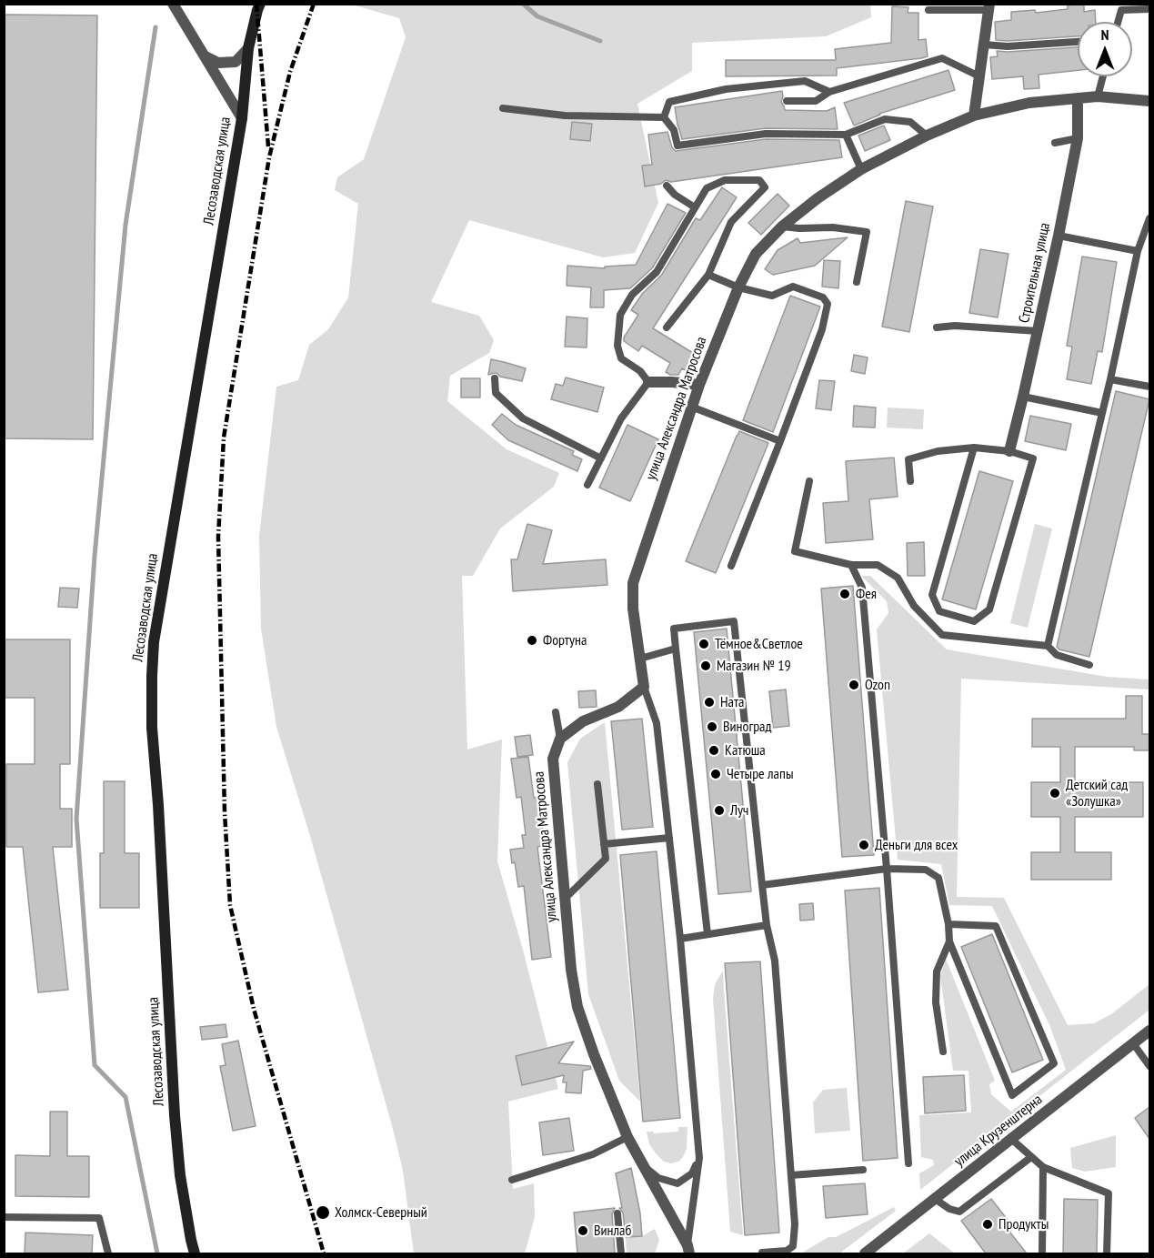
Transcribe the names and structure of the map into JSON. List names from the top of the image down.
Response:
{
  "streets": {
    "main road": ["Лесозаводская улица"],
    "street": ["Строительная улица", "улица Александра Матросова", "улица Крузенштерна"]
  },
  "crossings": [
    ["Строительная улица", "улица Александра Матросова"]
  ],
  "places": [
    "Фея",
    "Фортуна",
    "Тёмное&Светлое",
    "Магазин № 19",
    "Ozon",
    "Ната",
    "Виноград",
    "Катюша",
    "Четыре лапы",
    "Детский сад «Золушка»",
    "Луч",
    "Деньги для всех",
    "Холмск-Северный",
    "Продукты",
    "Винлаб"
  ],
  "north": "top"
}
